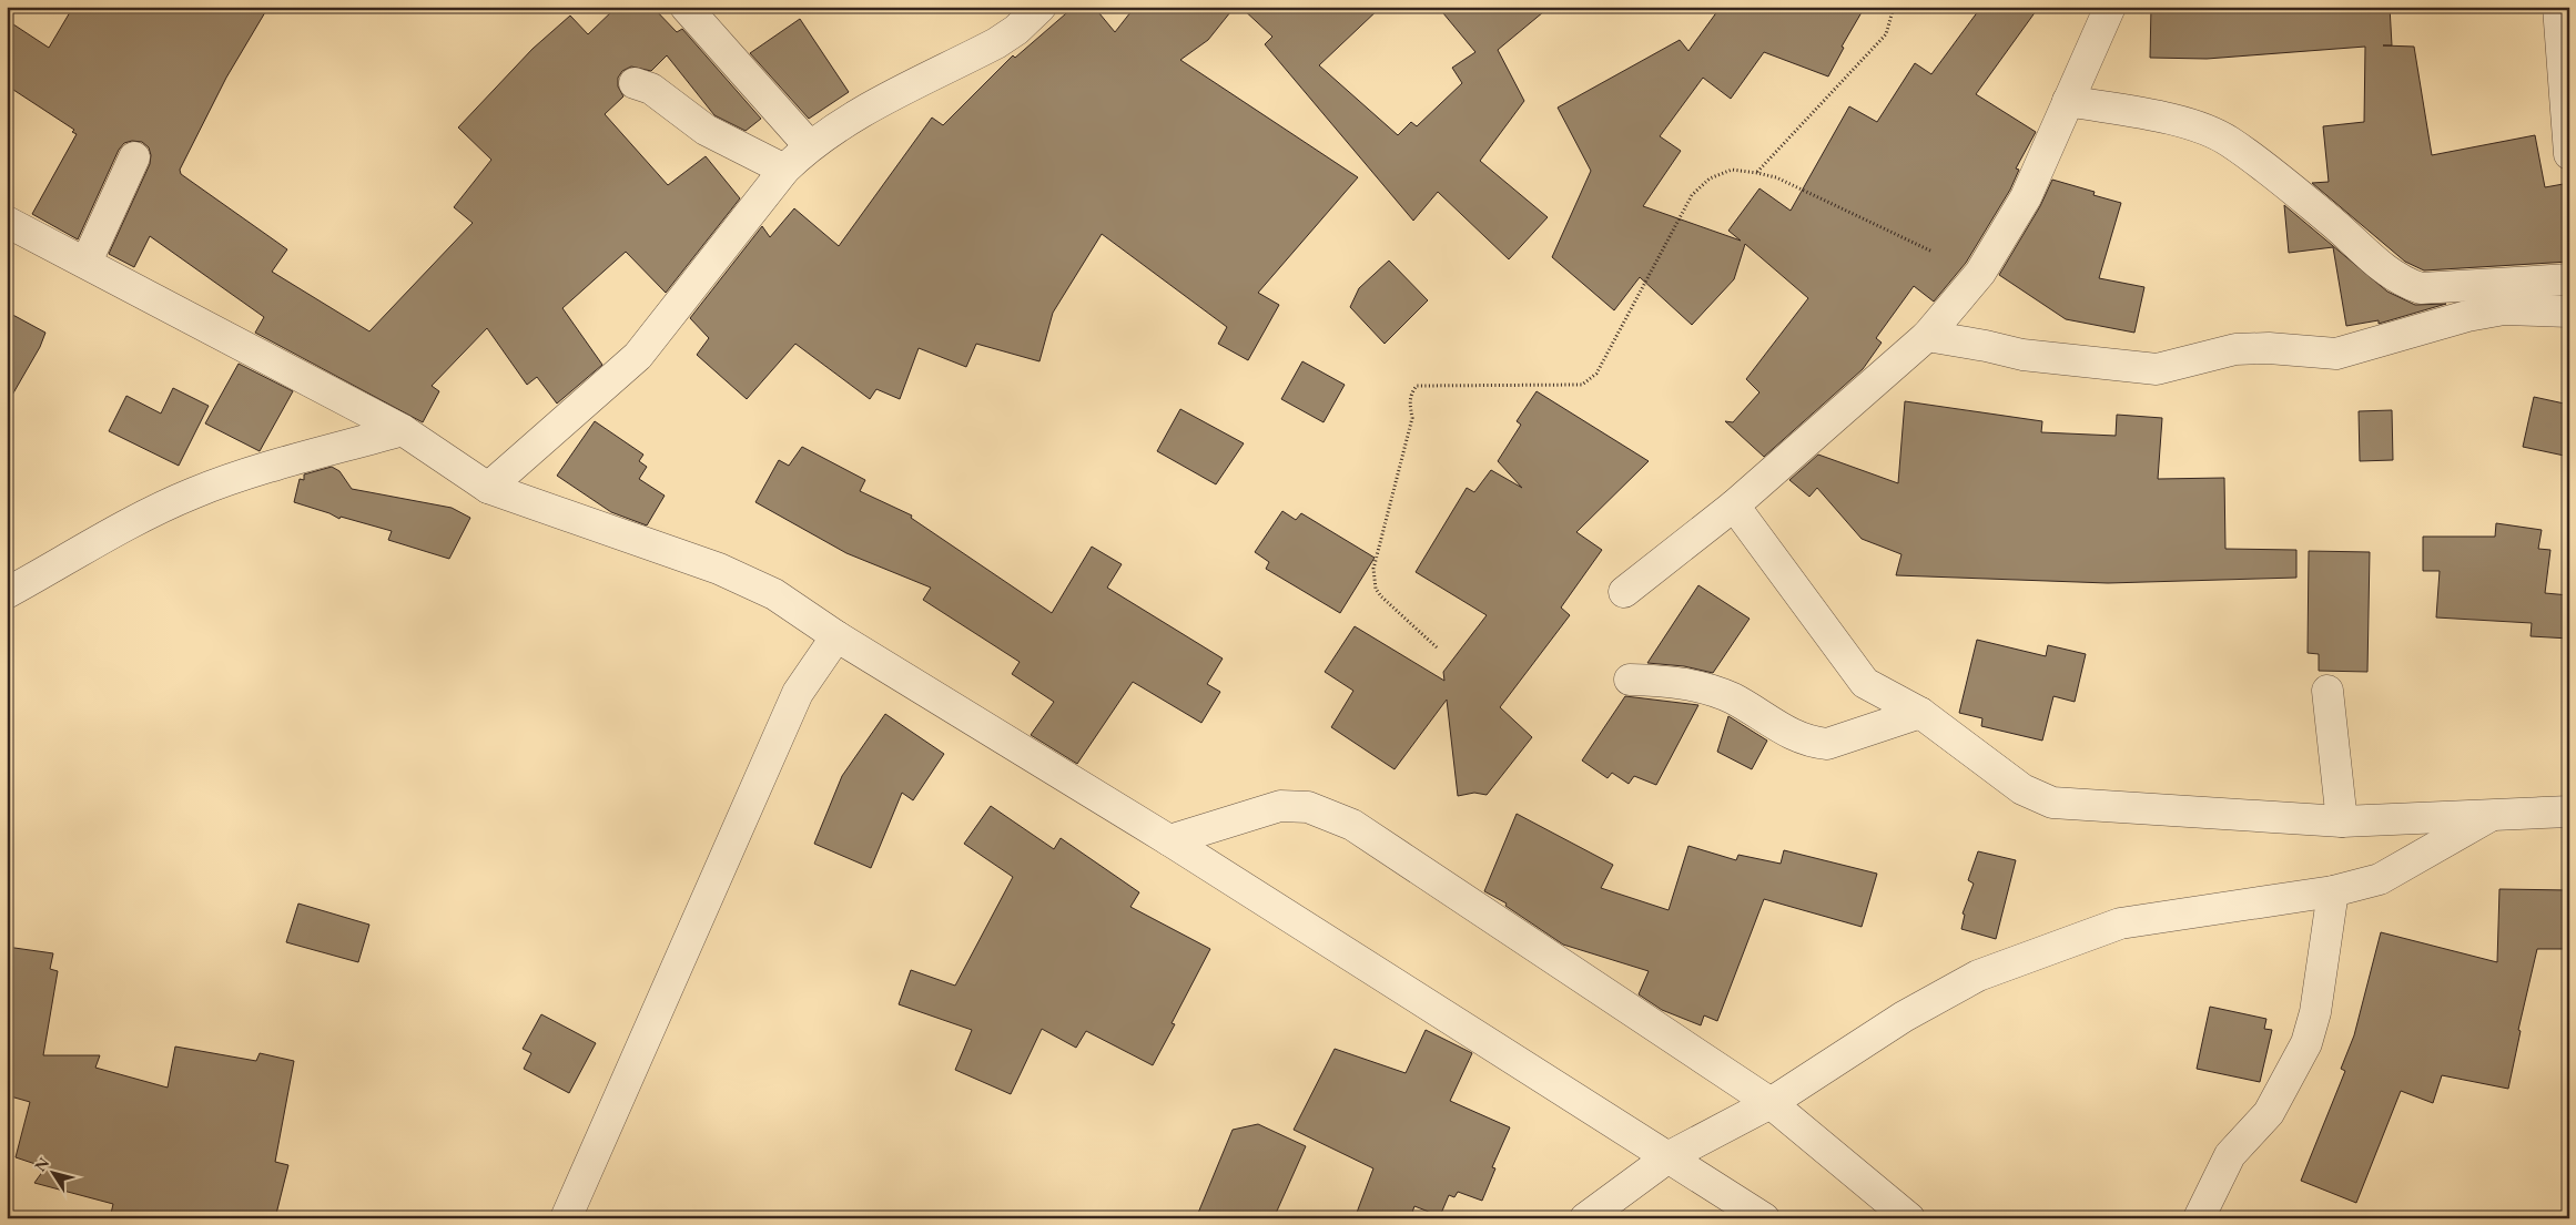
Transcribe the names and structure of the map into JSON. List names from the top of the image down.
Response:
{
  "north": "top left"
}
